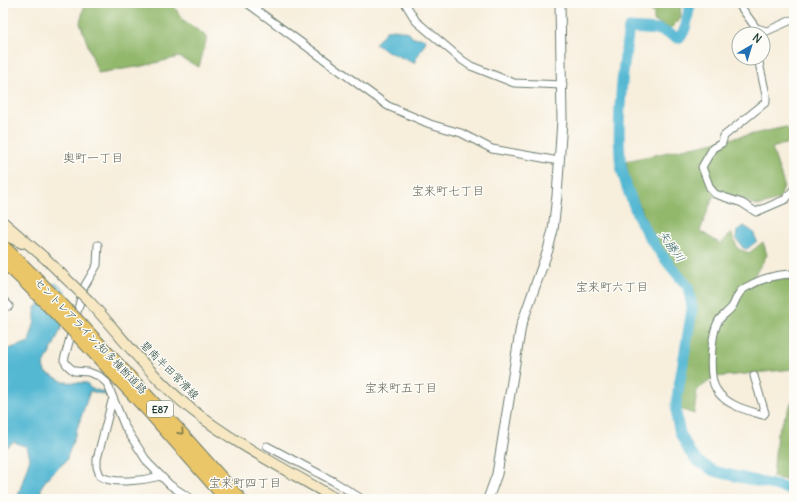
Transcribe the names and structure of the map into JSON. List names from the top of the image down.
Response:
{
  "streets": {
    "highway": ["セントレアライン;知多横断道路", "E87"],
    "main road": ["碧南半田常滑線"]
  },
  "districts": [
    "奥町一丁目",
    "宝来町七丁目",
    "宝来町六丁目",
    "宝来町五丁目",
    "宝来町四丁目"
  ],
  "water": ["矢勝川"],
  "north": "top right"
}
